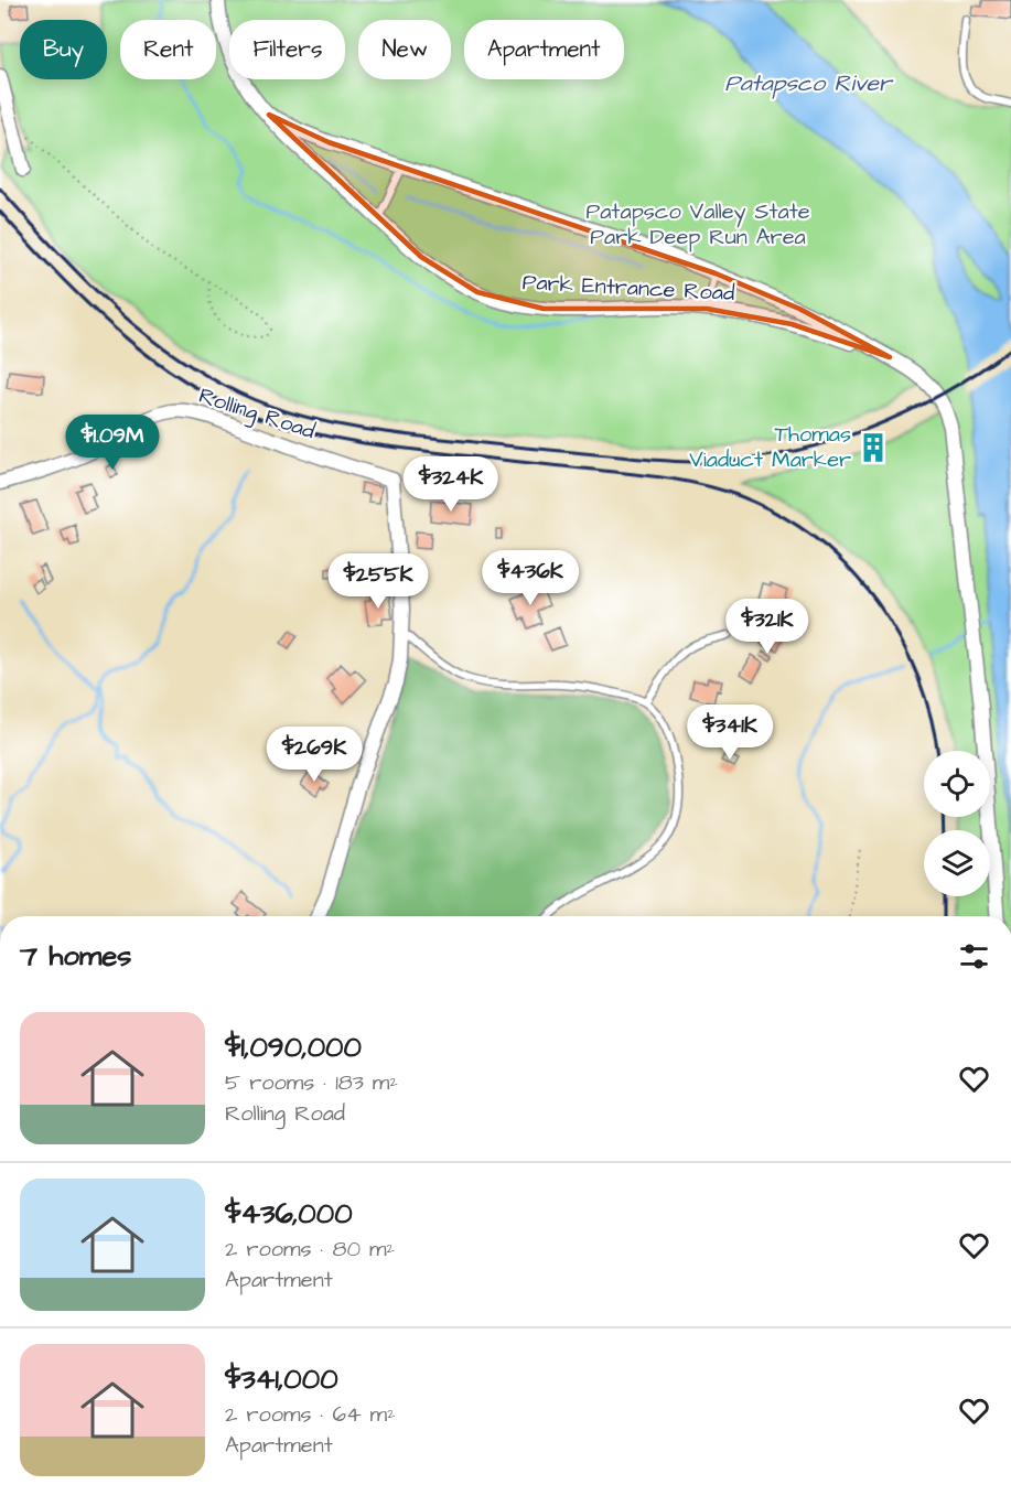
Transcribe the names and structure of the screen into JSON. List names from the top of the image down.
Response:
{
  "streets": {
    "street": ["Park Entrance Road", "Rolling Road"]
  },
  "water": ["Patapsco River"],
  "parks": ["Patapsco Valley State Park Deep Run Area"],
  "places": {
    "building": ["Thomas Viaduct Marker"]
  },
  "page": {
    "chip": [
      "Buy",
      "Rent",
      "Filters",
      "New",
      "Apartment"
    ],
    "price": [
      "$1.09M",
      "$324K",
      "$436K",
      "$255K",
      "$321K",
      "$341K",
      "$269K"
    ],
    "heading": "7 homes",
    "list": [
      {
        "name": "$1,090,000",
        "note": "5 rooms · 183 m² · Rolling Road"
      },
      {
        "name": "$436,000",
        "note": "2 rooms · 80 m² · Apartment"
      },
      {
        "name": "$341,000",
        "note": "2 rooms · 64 m² · Apartment"
      }
    ]
  }
}
